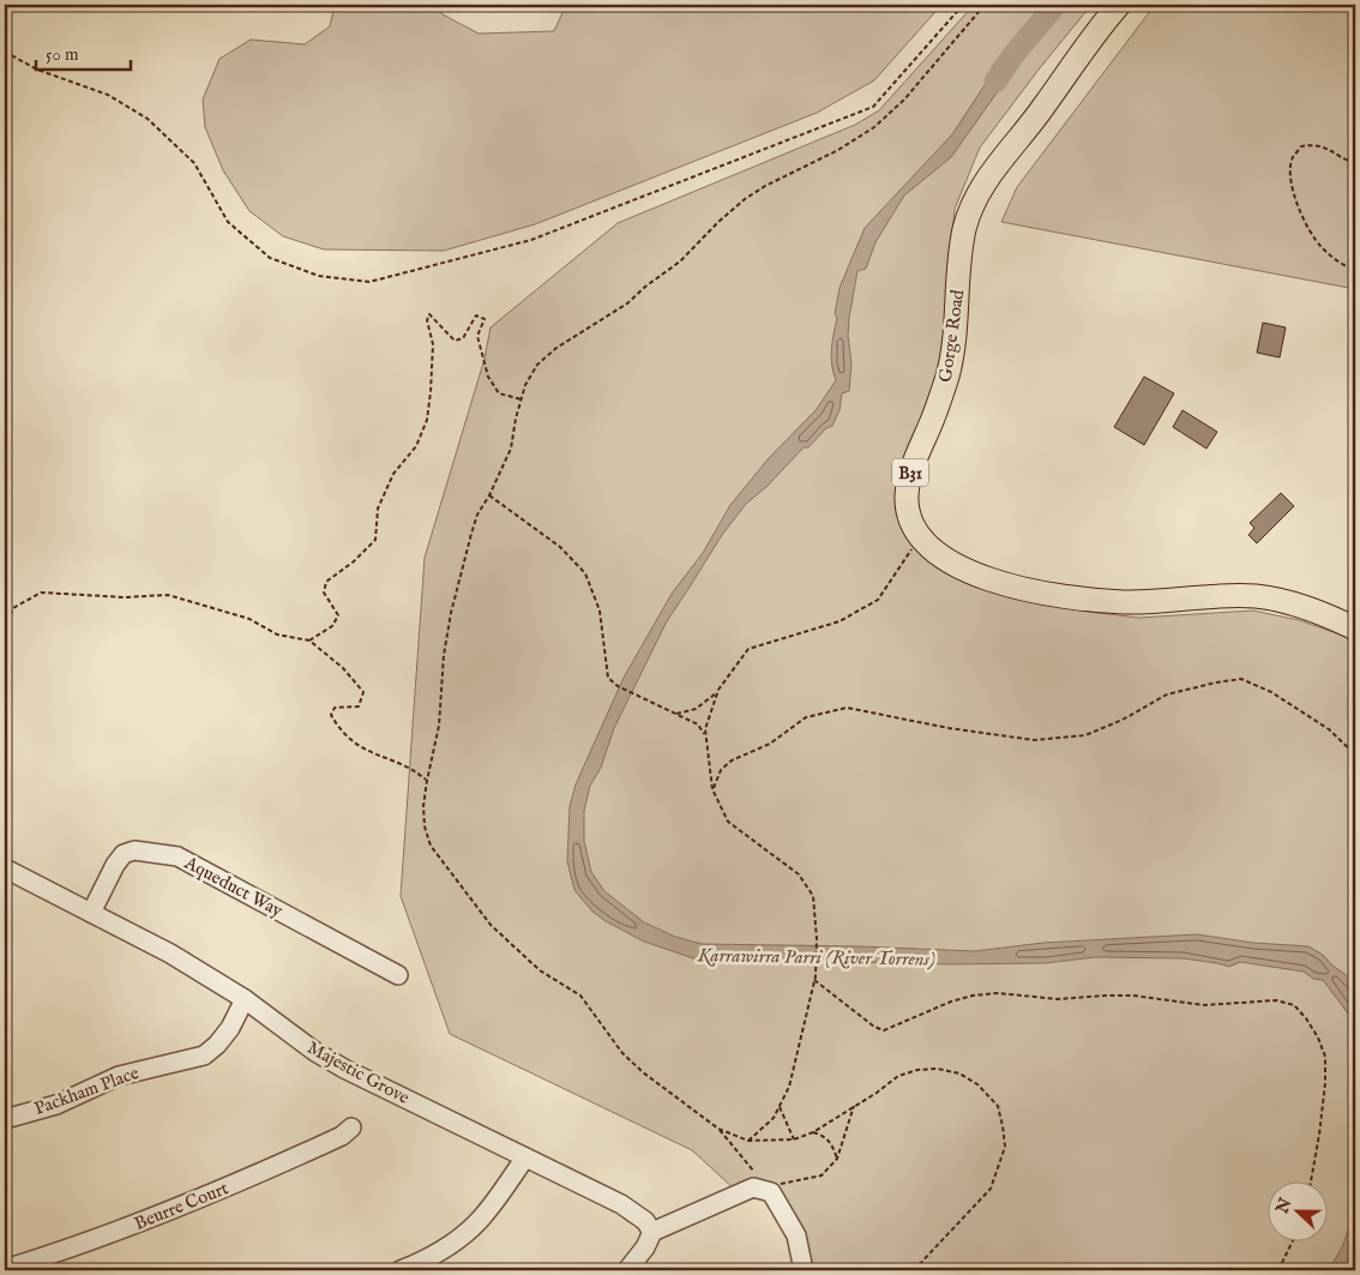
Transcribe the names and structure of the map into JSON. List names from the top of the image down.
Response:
{
  "streets": {
    "main road": ["Gorge Road", "B31"],
    "street": [
      "Aqueduct Way",
      "Majestic Grove",
      "Packham Place",
      "Beurre Court"
    ]
  },
  "crossings": [
    ["Aqueduct Way", "Majestic Grove"],
    ["Majestic Grove", "Packham Place"]
  ],
  "water": ["Karrawirra Parri (River Torrens)"],
  "scale_bar": "50 m",
  "north": "left"
}
